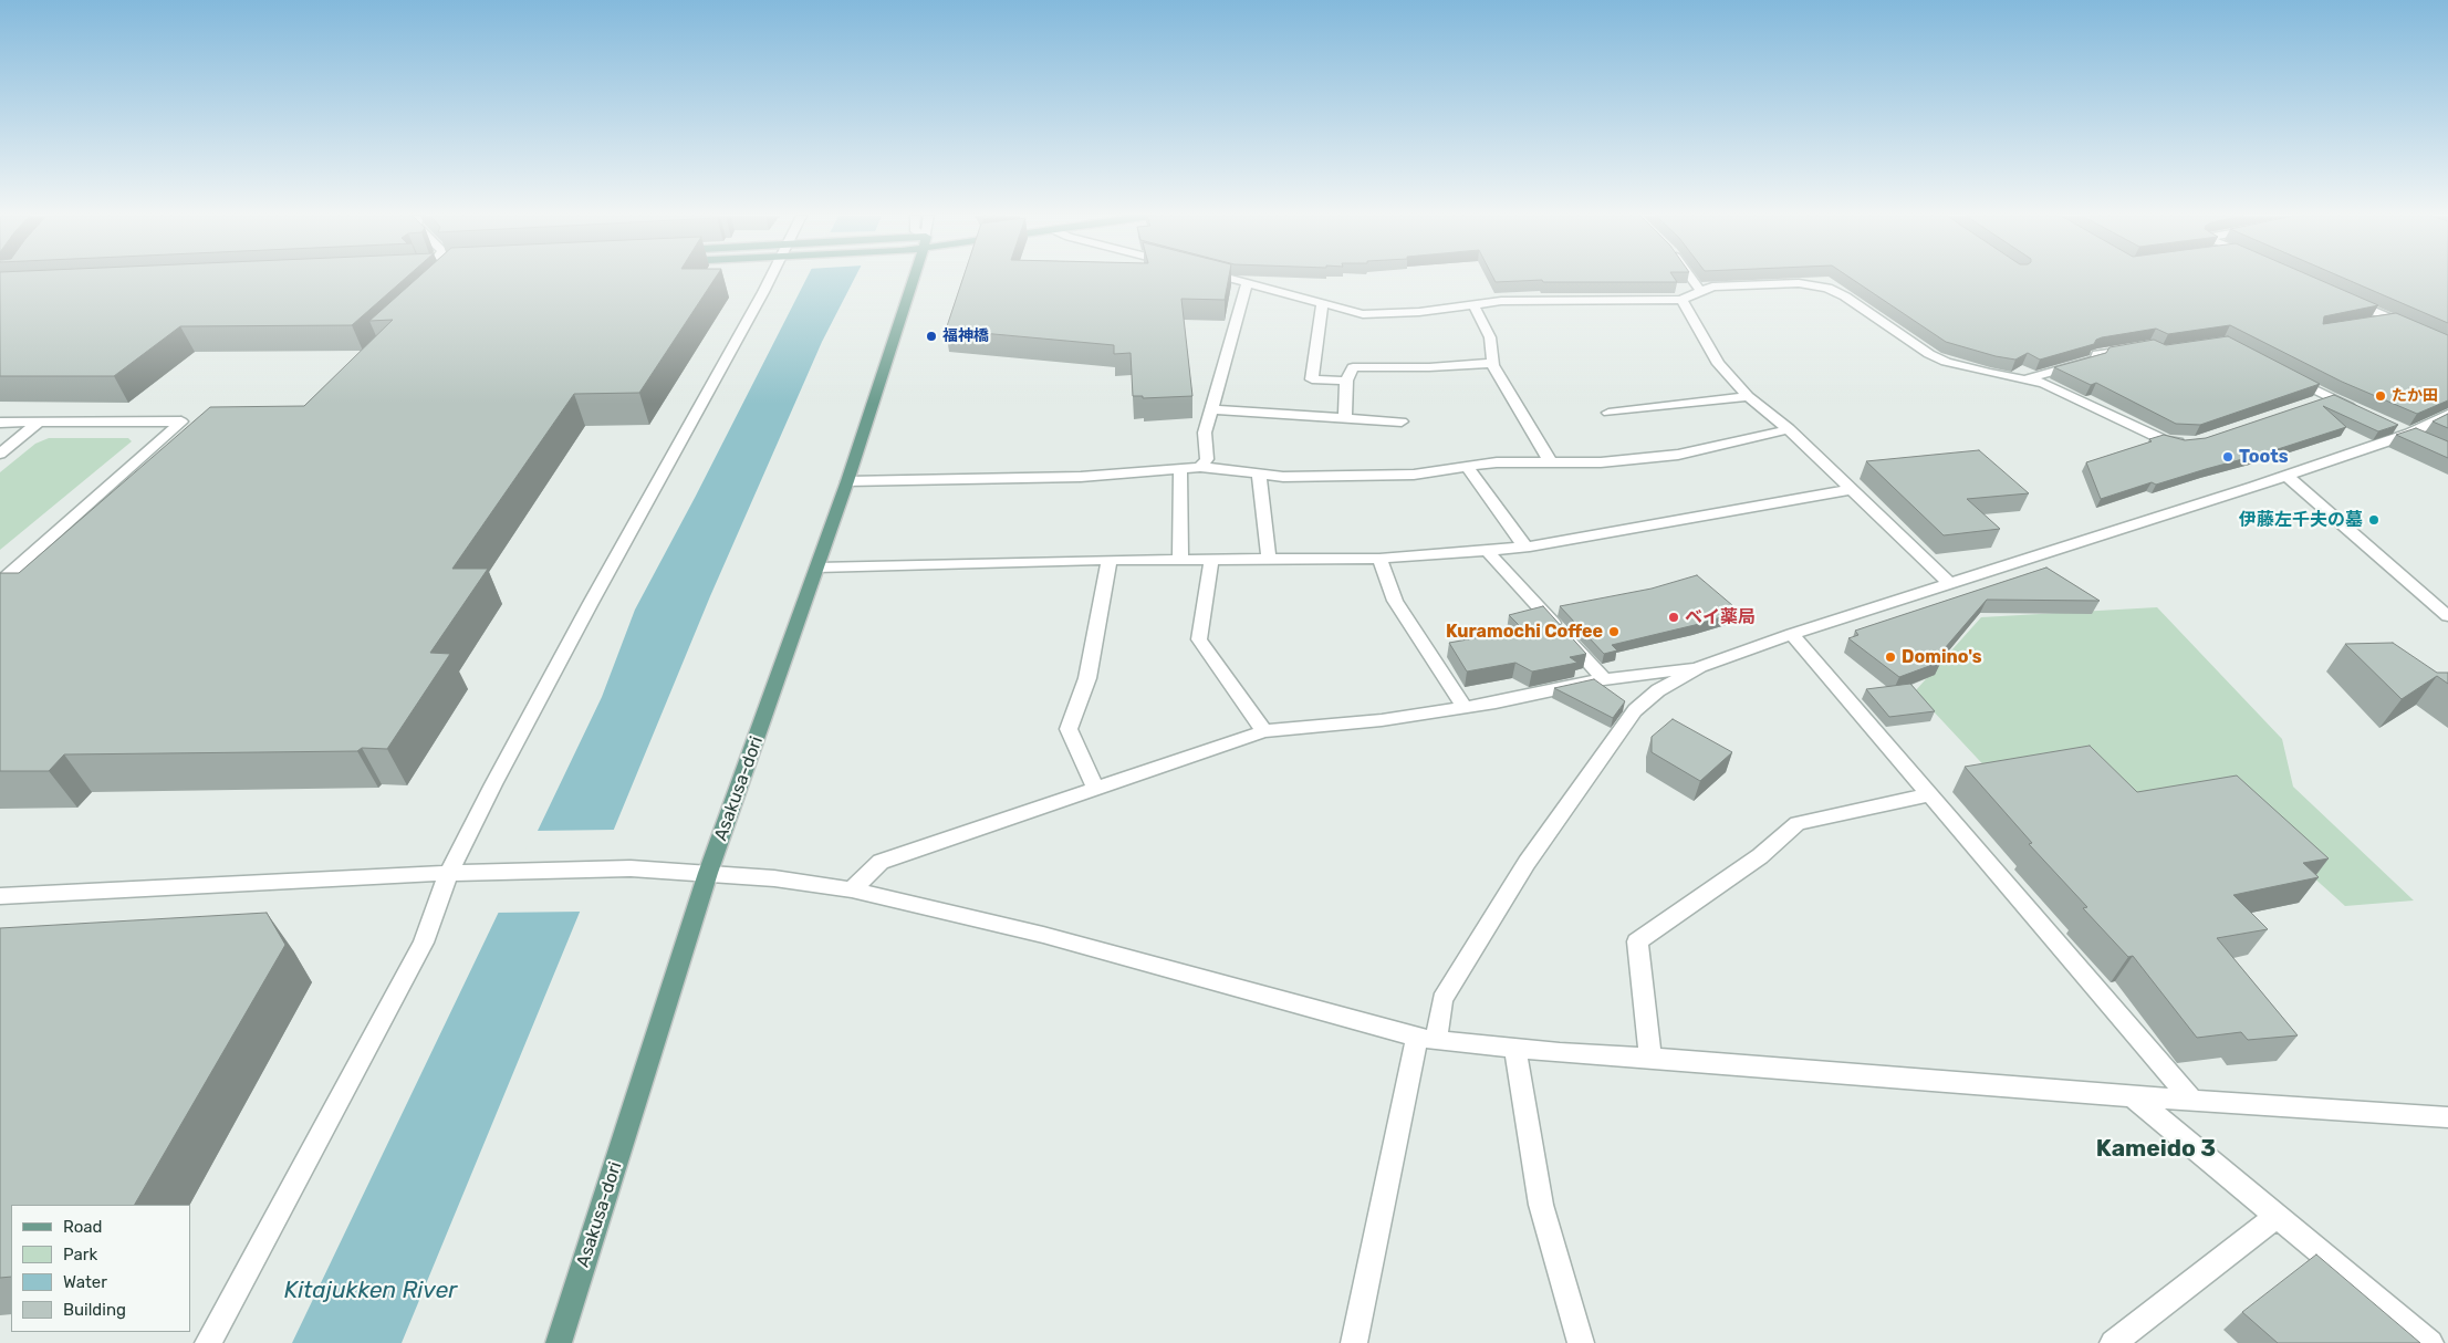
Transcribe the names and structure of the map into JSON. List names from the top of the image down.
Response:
{
  "streets": {
    "main road": ["Asakusa-dori"]
  },
  "districts": ["Kameido 3"],
  "water": ["Kitajukken River"],
  "places": [
    "福神橋",
    "たか田",
    "Toots",
    "伊藤左千夫の墓",
    "ベイ薬局",
    "Kuramochi Coffee",
    "Domino's"
  ],
  "legend": [
    "Road",
    "Park",
    "Water",
    "Building"
  ]
}
